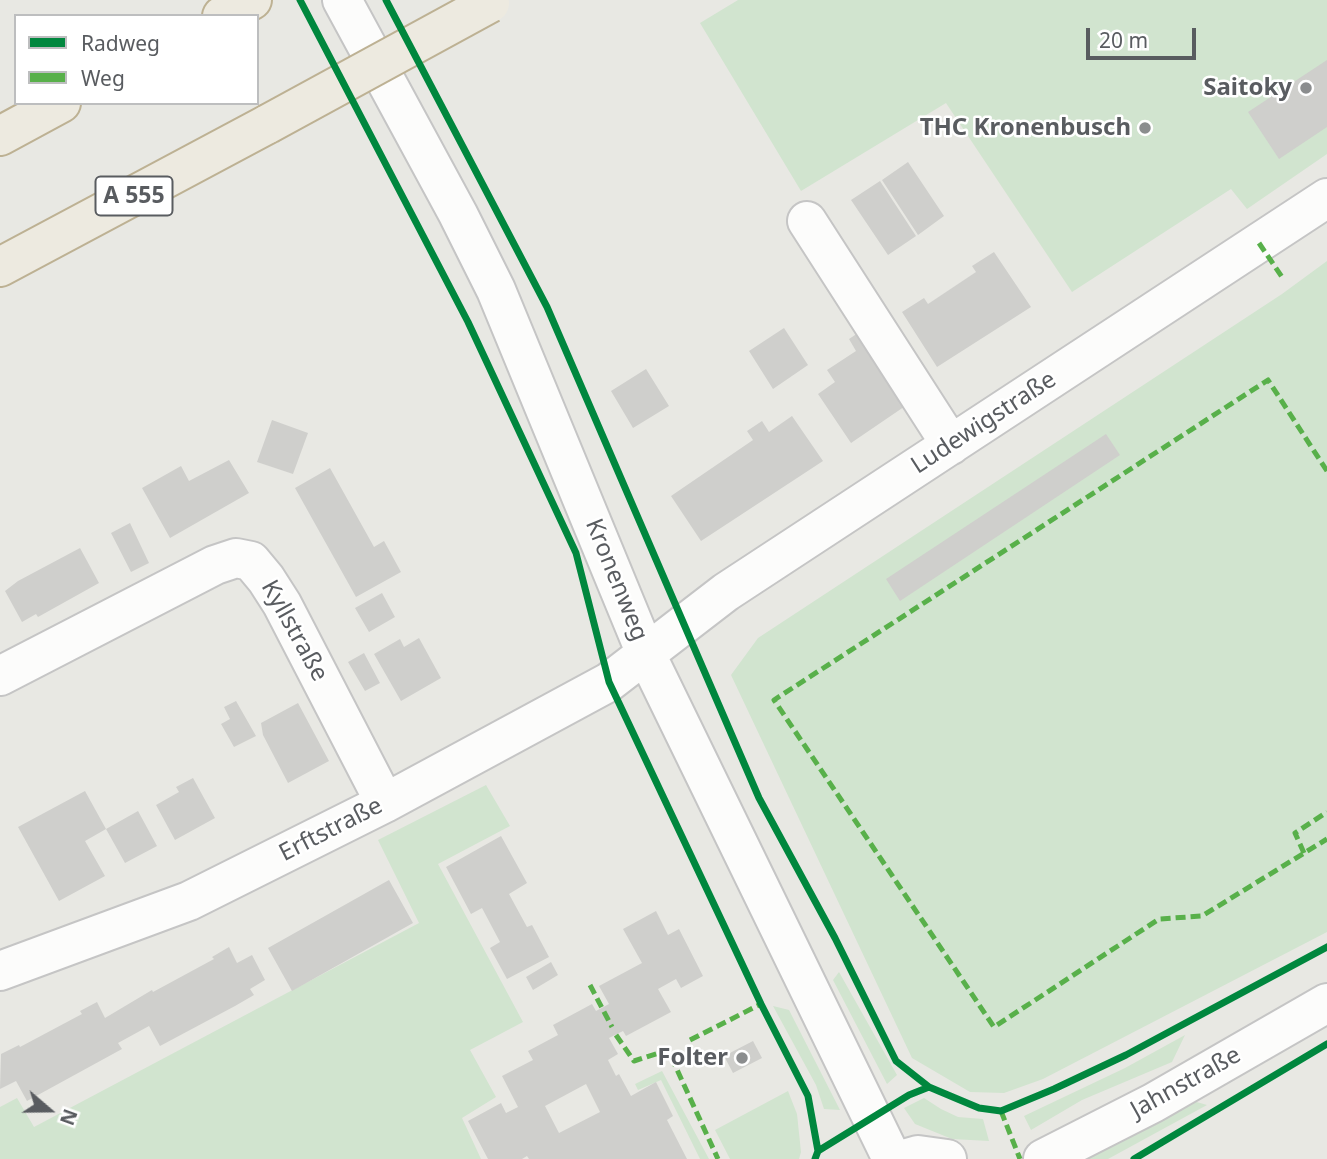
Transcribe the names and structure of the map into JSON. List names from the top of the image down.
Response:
{
  "streets": {
    "highway": ["A 555"],
    "street": [
      "Ludewigstraße",
      "Kronenweg",
      "Kyllstraße",
      "Erftstraße",
      "Jahnstraße"
    ]
  },
  "crossings": [
    ["Ludewigstraße", "Kronenweg"],
    ["Ludewigstraße", "Erftstraße"],
    ["Kronenweg", "Erftstraße"],
    ["Kyllstraße", "Erftstraße"]
  ],
  "places": ["Saitoky", "THC Kronenbusch", "Folter"],
  "legend": ["Radweg", "Weg"],
  "scale_bar": "20 m",
  "north": "right"
}
